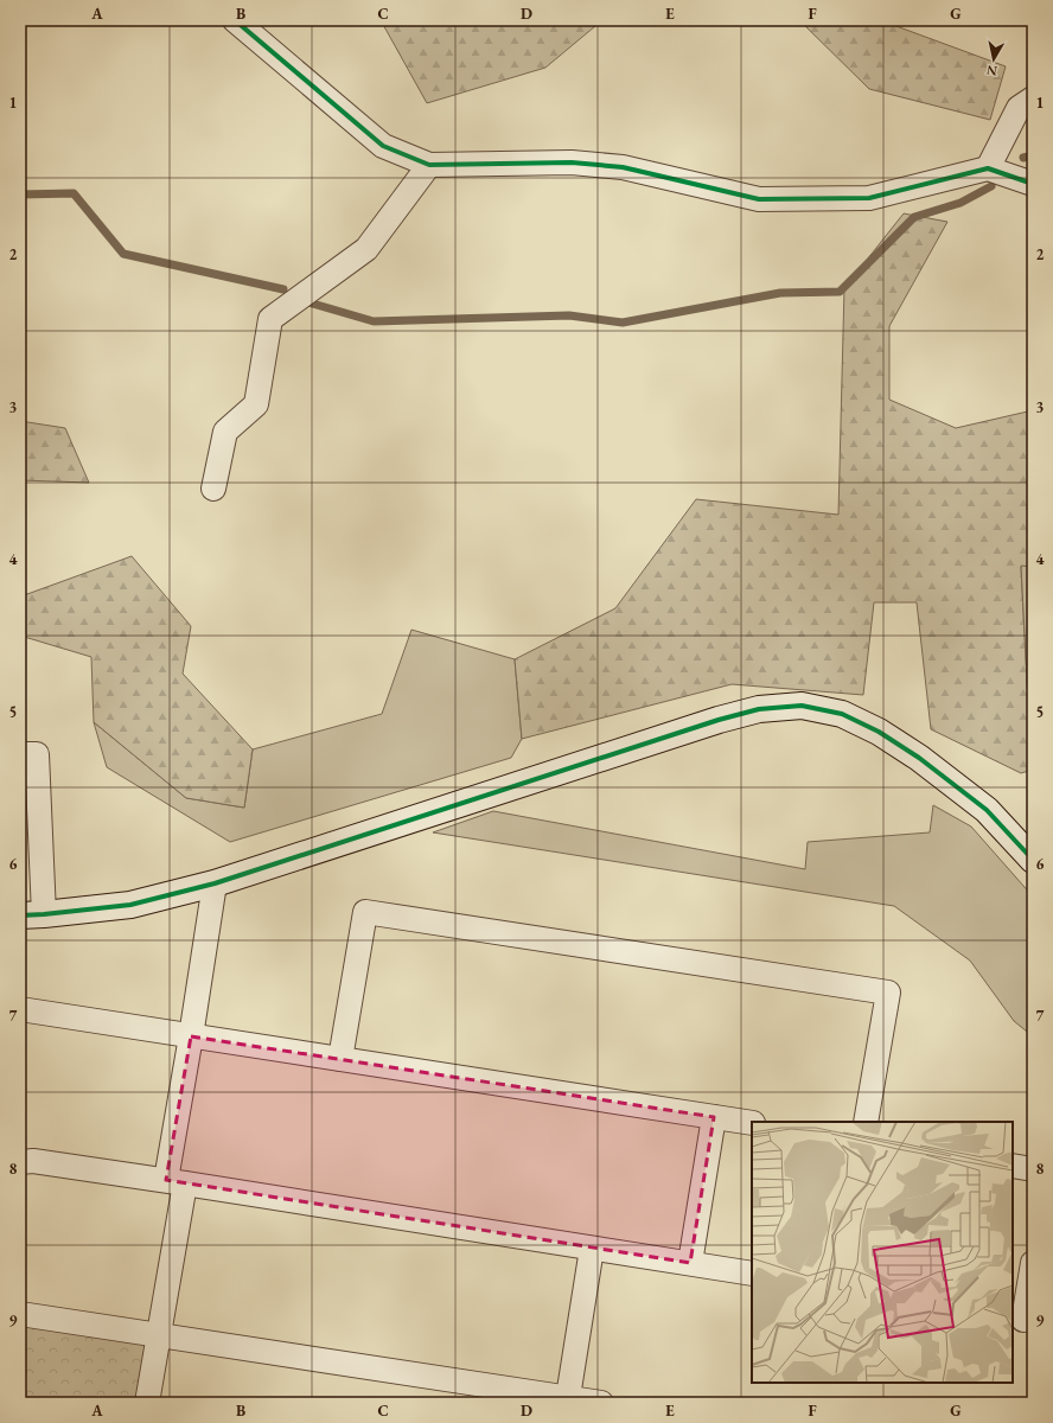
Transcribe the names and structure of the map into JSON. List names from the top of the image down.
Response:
{
  "north": "bottom",
  "grid": {
    "columns": [
      "A",
      "B",
      "C",
      "D",
      "E",
      "F",
      "G"
    ],
    "rows": [
      "1",
      "2",
      "3",
      "4",
      "5",
      "6",
      "7",
      "8",
      "9"
    ]
  }
}
